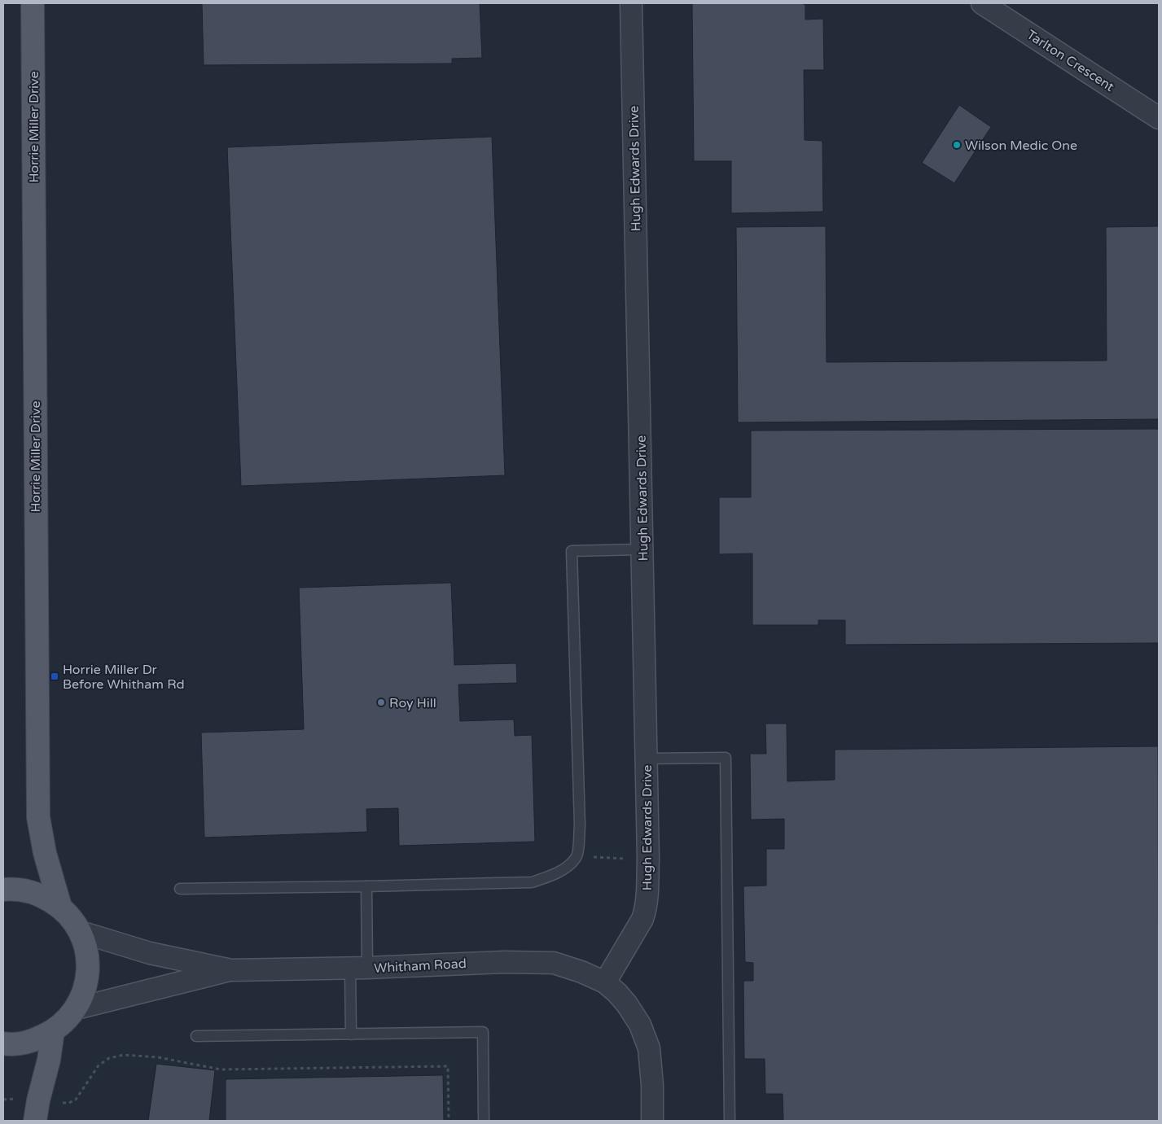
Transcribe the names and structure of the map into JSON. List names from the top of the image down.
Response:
{
  "streets": {
    "main road": ["Horrie Miller Drive"],
    "street": ["Tarlton Crescent", "Hugh Edwards Drive", "Whitham Road"]
  },
  "crossings": [
    ["Horrie Miller Drive", "Whitham Road"],
    ["Hugh Edwards Drive", "Whitham Road"]
  ],
  "places": {
    "other": ["Wilson Medic One", "Roy Hill"],
    "transit": ["Horrie Miller Dr Before Whitham Rd"]
  }
}
